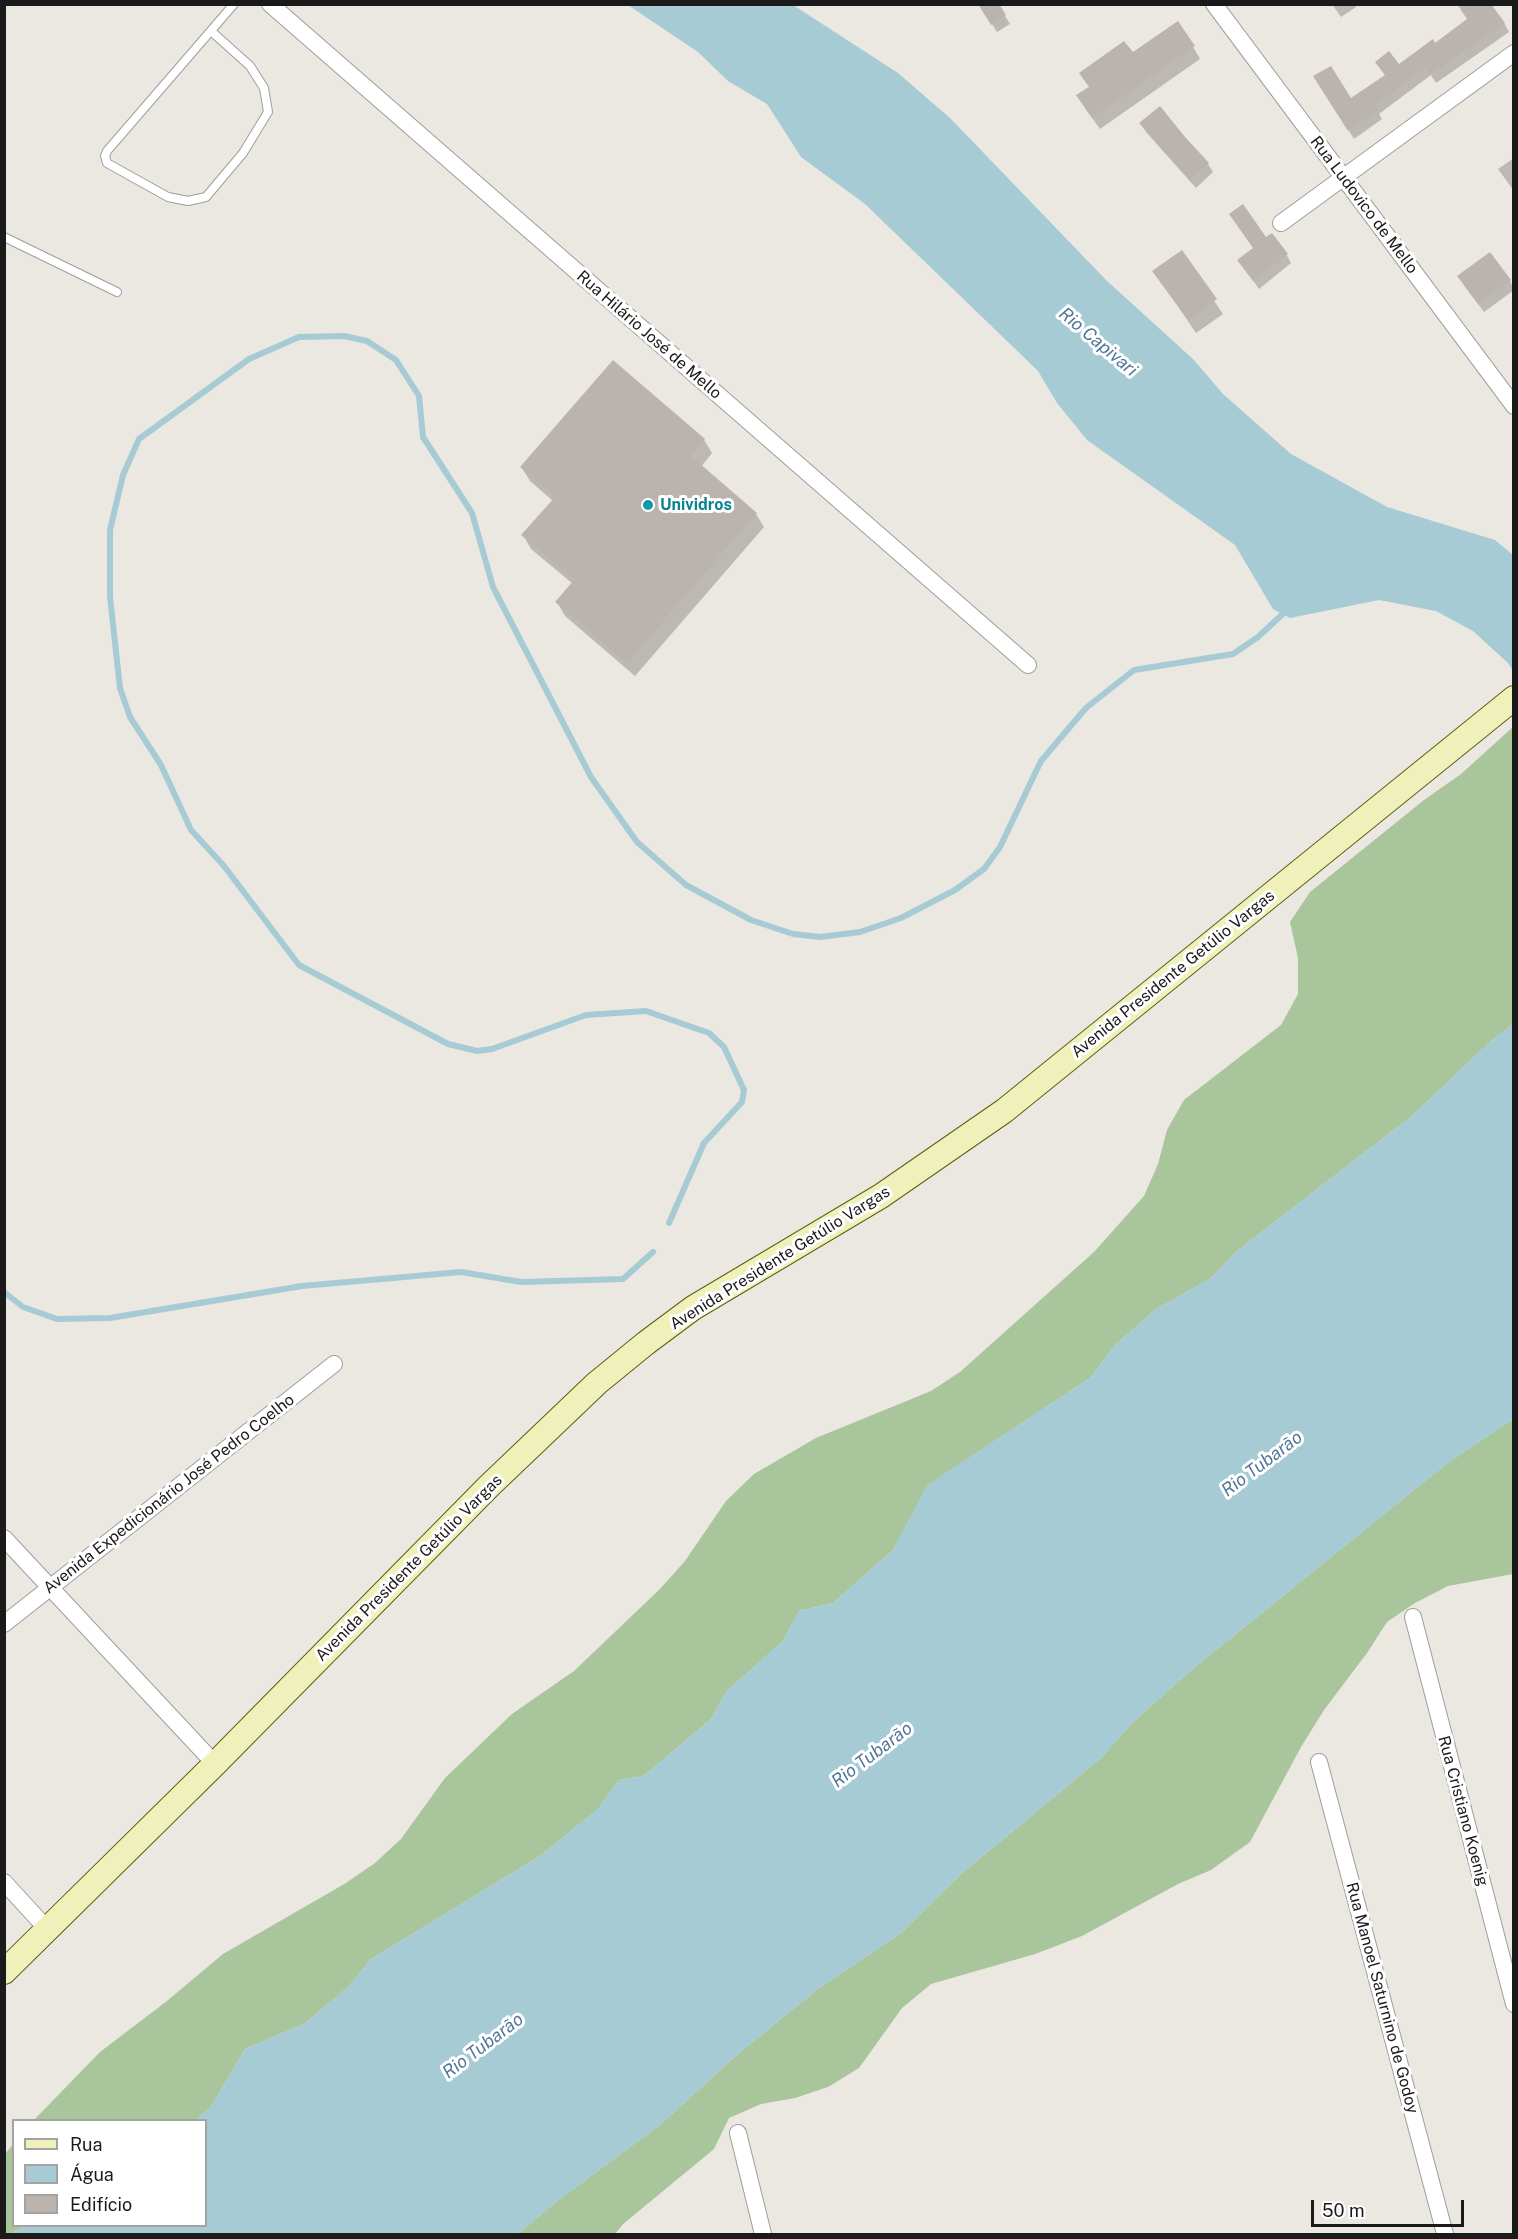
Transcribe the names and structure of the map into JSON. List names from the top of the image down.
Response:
{
  "streets": {
    "main road": ["Avenida Presidente Getúlio Vargas"],
    "street": [
      "Rua Ludovico de Mello",
      "Rua Hilário José de Mello",
      "Avenida Expedicionário José Pedro Coelho",
      "Rua Cristiano Koenig",
      "Rua Manoel Saturnino de Godoy"
    ]
  },
  "water": ["Rio Capivari", "Rio Tubarão"],
  "places": ["Unividros"],
  "legend": ["Rua", "Água", "Edifício"],
  "scale_bar": "50 m"
}
